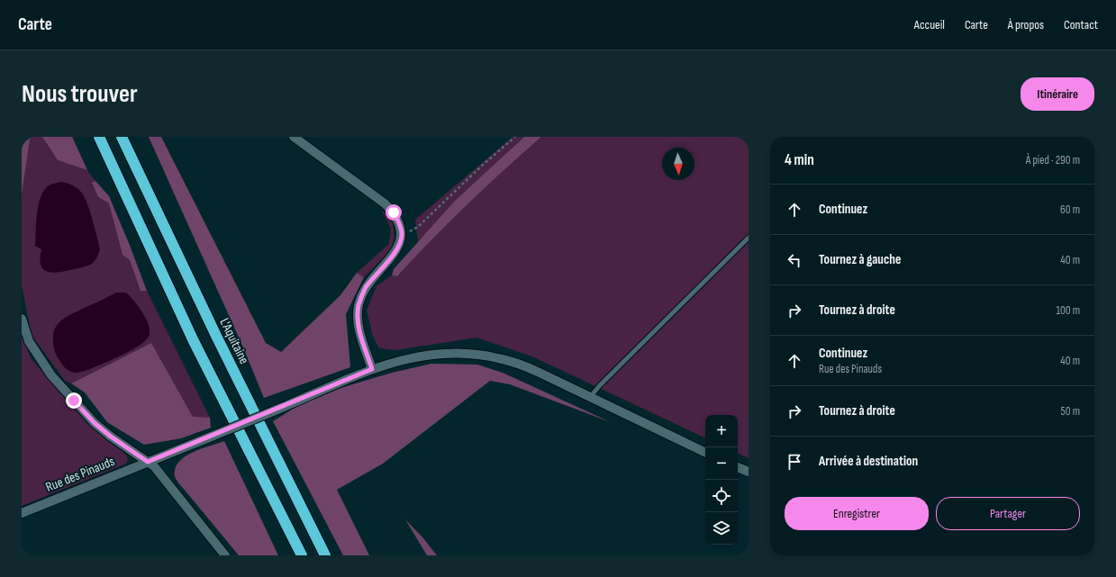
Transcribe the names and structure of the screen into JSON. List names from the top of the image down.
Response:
{
  "streets": {
    "highway": ["L'Aquitaine"],
    "street": ["Rue des Pinauds"]
  },
  "north": "bottom",
  "page": {
    "header": "Carte",
    "nav": [
      "Accueil",
      "Carte",
      "À propos",
      "Contact"
    ],
    "buttons": [
      "Itinéraire",
      ["Enregistrer", "Partager"]
    ],
    "title": "Nous trouver",
    "heading": ["4 min", "À pied · 290 m"],
    "list": [
      ["Continuez", "60 m"],
      ["Tournez à gauche", "40 m"],
      ["Tournez à droite", "100 m"],
      ["Continuez", "Rue des Pinauds", "40 m"],
      ["Tournez à droite", "50 m"],
      "Arrivée à destination"
    ],
    "map_buttons": ["+", "−"]
  }
}
